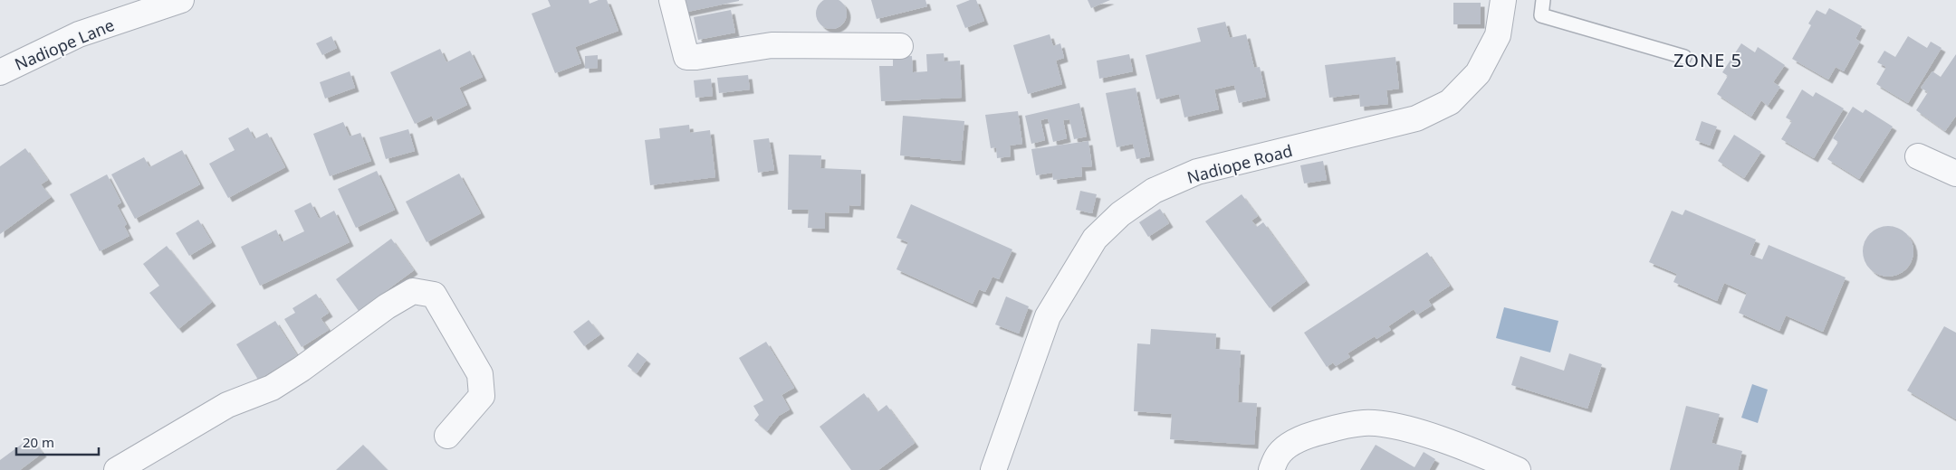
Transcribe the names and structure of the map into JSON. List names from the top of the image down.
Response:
{
  "streets": {
    "street": ["Nadiope Lane", "Nadiope Road"]
  },
  "districts": ["ZONE 5"],
  "scale_bar": "20 m"
}
